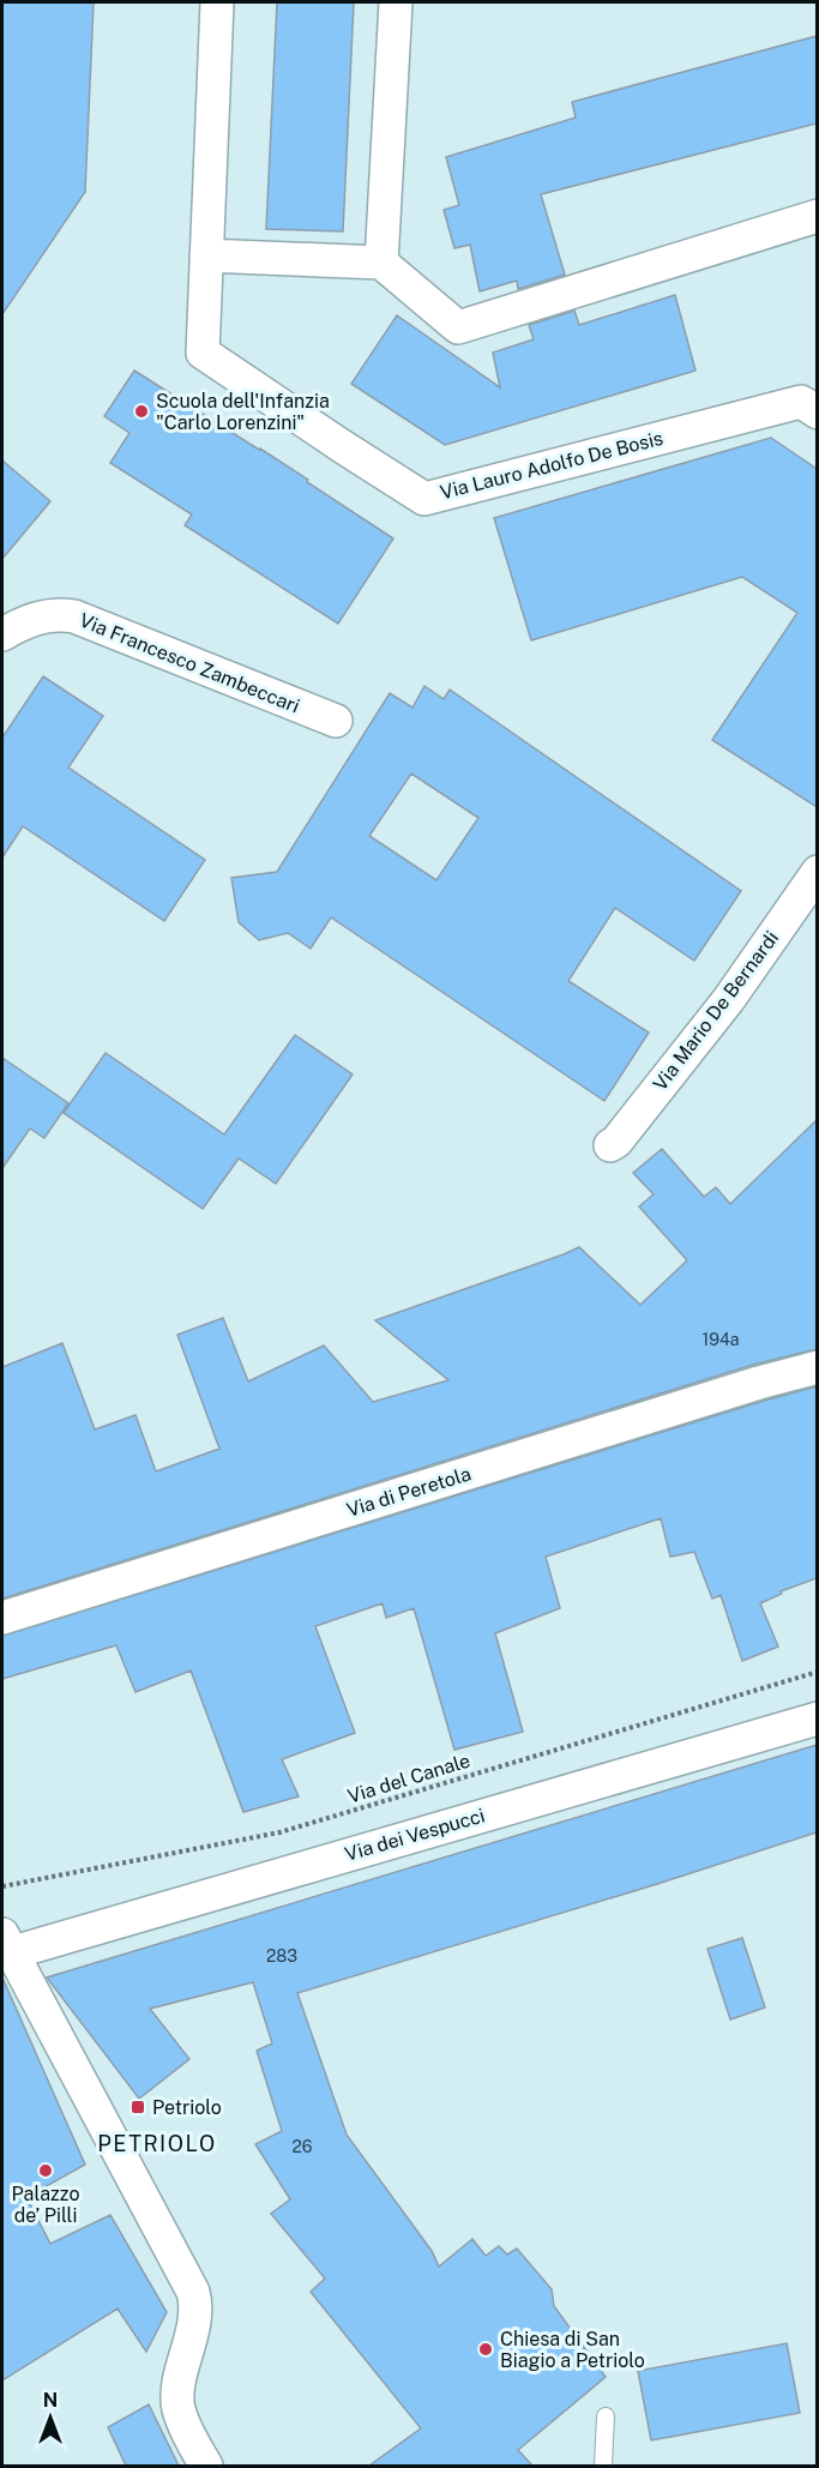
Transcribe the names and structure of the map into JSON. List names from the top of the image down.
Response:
{
  "streets": {
    "street": [
      "Via Lauro Adolfo De Bosis",
      "Via Francesco Zambeccari",
      "Via Mario De Bernardi",
      "Via di Peretola",
      "Via dei Vespucci"
    ],
    "path": ["Via del Canale"]
  },
  "districts": ["PETRIOLO"],
  "places": {
    "other": ["Scuola dell'Infanzia \"Carlo Lorenzini\"", "Palazzo de’ Pilli", "Chiesa di San Biagio a Petriolo"],
    "transit": ["Petriolo"]
  },
  "house_numbers": ["194a", "283", "26"],
  "north": "top"
}
